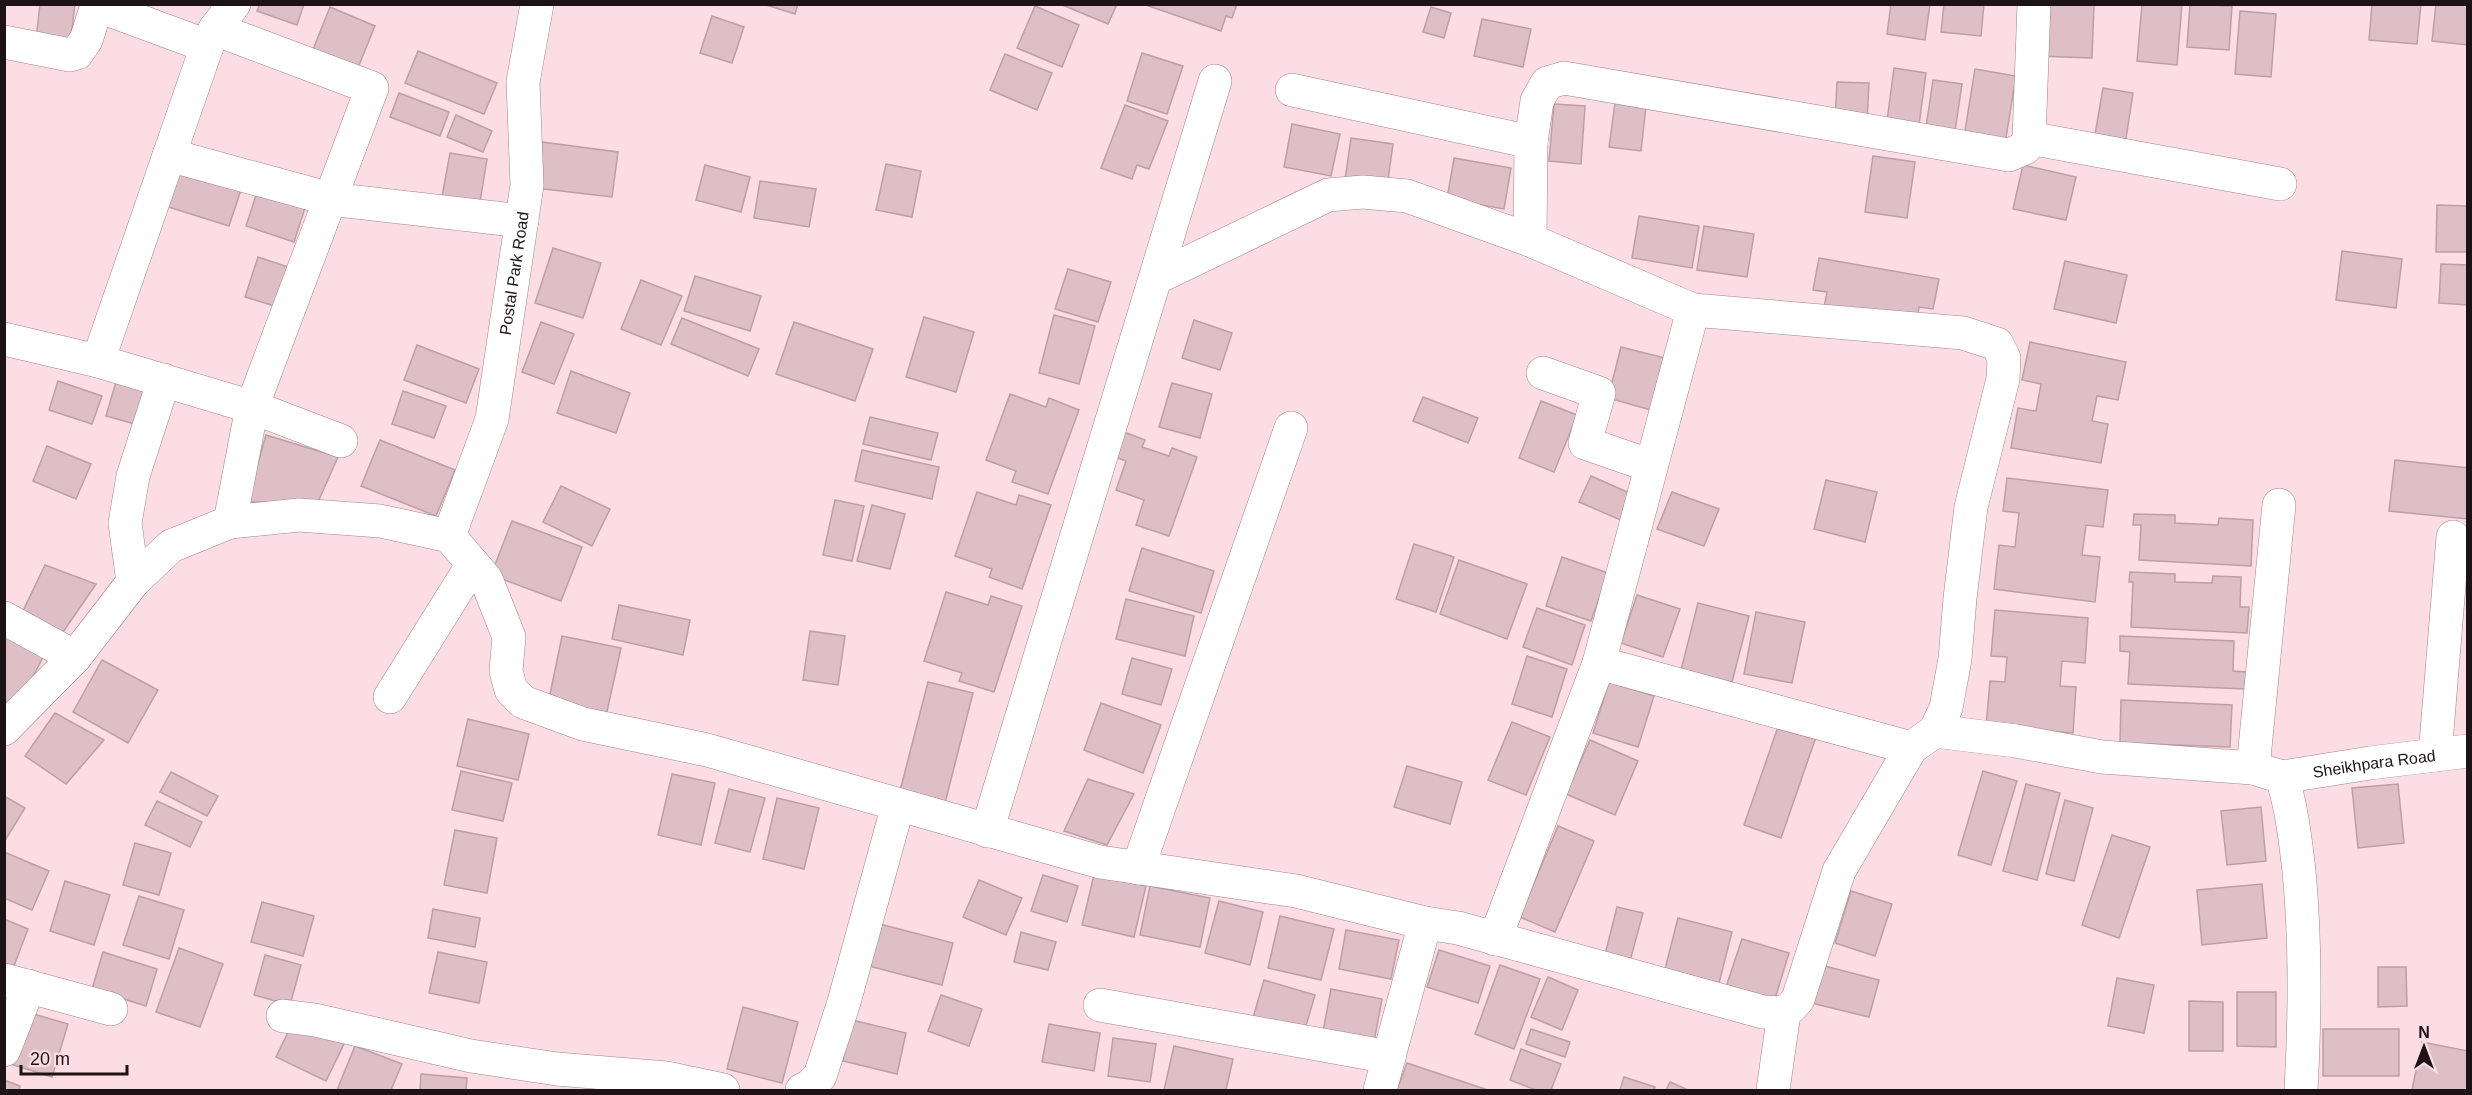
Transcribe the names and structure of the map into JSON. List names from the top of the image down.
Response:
{
  "streets": {
    "street": ["Postal Park Road", "Sheikhpara Road"]
  },
  "scale_bar": "20 m",
  "north": "top"
}
